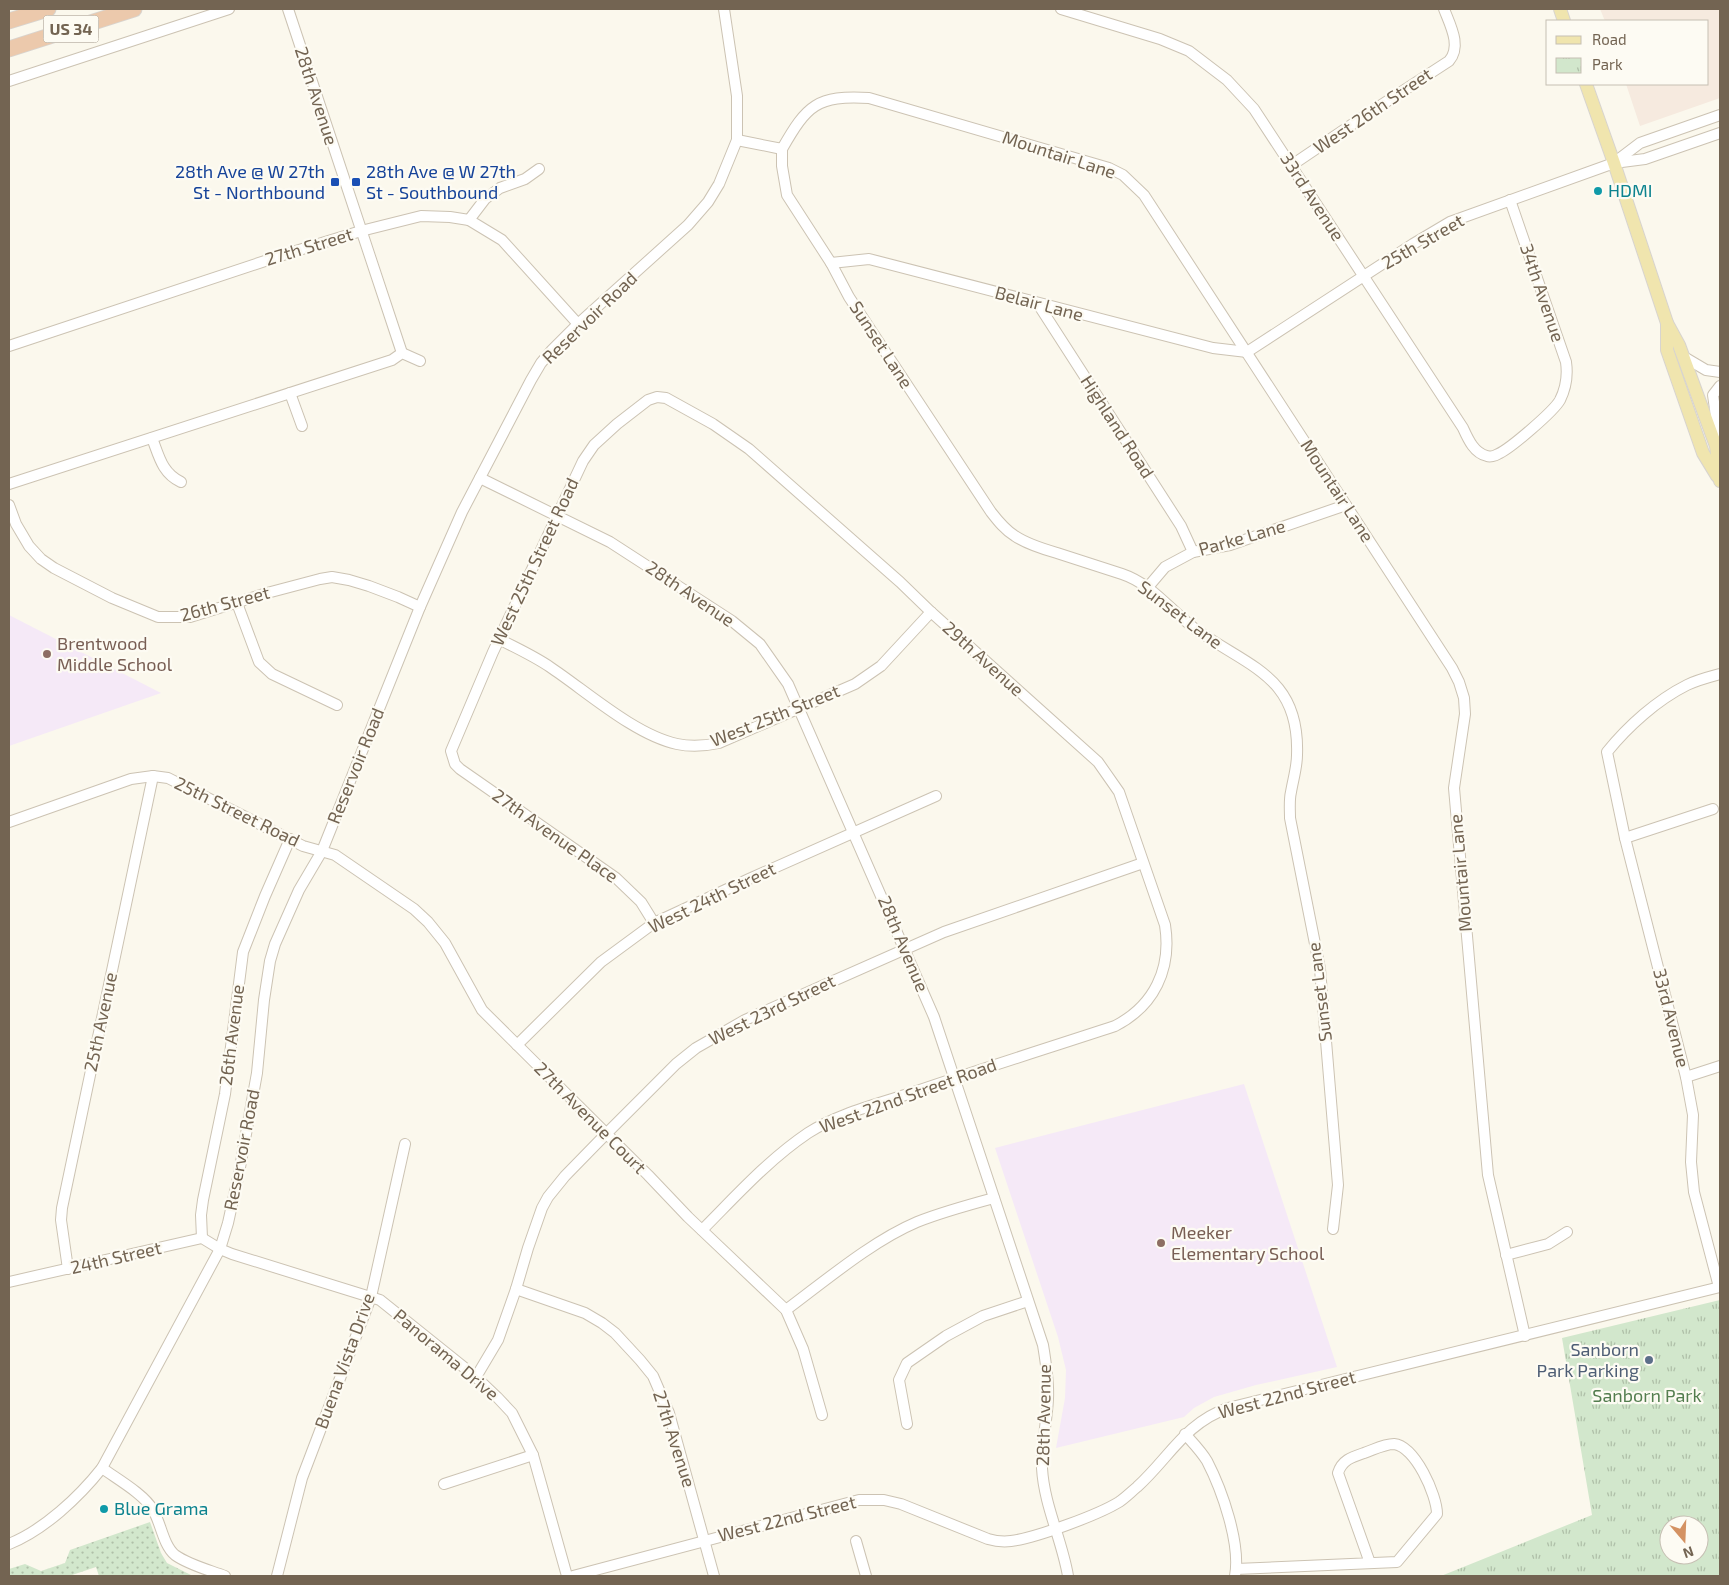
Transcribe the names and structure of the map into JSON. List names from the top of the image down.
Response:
{
  "streets": {
    "highway": ["US 34"],
    "street": [
      "28th Avenue",
      "West 26th Street",
      "Mountair Lane",
      "33rd Avenue",
      "25th Street",
      "27th Street",
      "34th Avenue",
      "Belair Lane",
      "Reservoir Road",
      "Sunset Lane",
      "Highland Road",
      "Parke Lane",
      "West 25th Street Road",
      "26th Street",
      "29th Avenue",
      "West 25th Street",
      "25th Street Road",
      "27th Avenue Place",
      "West 24th Street",
      "West 23rd Street",
      "25th Avenue",
      "26th Avenue",
      "West 22nd Street Road",
      "27th Avenue Court",
      "24th Street",
      "Panorama Drive",
      "Buena Vista Drive",
      "West 22nd Street",
      "27th Avenue"
    ]
  },
  "crossings": [
    ["28th Avenue", "27th Street"],
    ["28th Avenue", "Reservoir Road"],
    ["28th Avenue", "West 25th Street Road"],
    ["28th Avenue", "West 25th Street"],
    ["28th Avenue", "West 24th Street"],
    ["28th Avenue", "West 23rd Street"],
    ["28th Avenue", "West 22nd Street Road"],
    ["28th Avenue", "West 22nd Street"],
    ["West 26th Street", "33rd Avenue"],
    ["Mountair Lane", "25th Street"],
    ["Mountair Lane", "Belair Lane"],
    ["Mountair Lane", "Sunset Lane"],
    ["Mountair Lane", "Parke Lane"],
    ["Mountair Lane", "West 22nd Street"],
    ["33rd Avenue", "25th Street"],
    ["33rd Avenue", "34th Avenue"],
    ["33rd Avenue", "West 22nd Street"],
    ["25th Street", "34th Avenue"],
    ["25th Street", "Belair Lane"],
    ["27th Street", "Reservoir Road"],
    ["Belair Lane", "Sunset Lane"],
    ["Belair Lane", "Highland Road"],
    ["Reservoir Road", "26th Street"],
    ["Reservoir Road", "25th Street Road"],
    ["Reservoir Road", "27th Avenue Court"],
    ["Reservoir Road", "Panorama Drive"],
    ["Sunset Lane", "Parke Lane"],
    ["Highland Road", "Parke Lane"],
    ["West 25th Street Road", "29th Avenue"],
    ["West 25th Street Road", "West 25th Street"],
    ["West 25th Street Road", "27th Avenue Place"],
    ["29th Avenue", "West 25th Street"],
    ["29th Avenue", "West 23rd Street"],
    ["29th Avenue", "West 22nd Street Road"],
    ["25th Street Road", "25th Avenue"],
    ["25th Street Road", "26th Avenue"],
    ["25th Street Road", "27th Avenue Court"],
    ["27th Avenue Place", "West 24th Street"],
    ["West 24th Street", "27th Avenue Court"],
    ["West 23rd Street", "27th Avenue Court"],
    ["West 23rd Street", "Panorama Drive"],
    ["West 23rd Street", "27th Avenue"],
    ["25th Avenue", "24th Street"],
    ["26th Avenue", "24th Street"],
    ["West 22nd Street Road", "27th Avenue Court"],
    ["Panorama Drive", "Buena Vista Drive"],
    ["West 22nd Street", "27th Avenue"]
  ],
  "parks": ["Sanborn Park"],
  "places": {
    "transit": ["28th Ave @ W 27th St - Northbound", "28th Ave @ W 27th St - Southbound"],
    "other": [
      "HDMI",
      "Brentwood Middle School",
      "Meeker Elementary School",
      "Sanborn Park Parking",
      "Blue Grama"
    ]
  },
  "legend": ["Road", "Park"],
  "north": "bottom"
}
